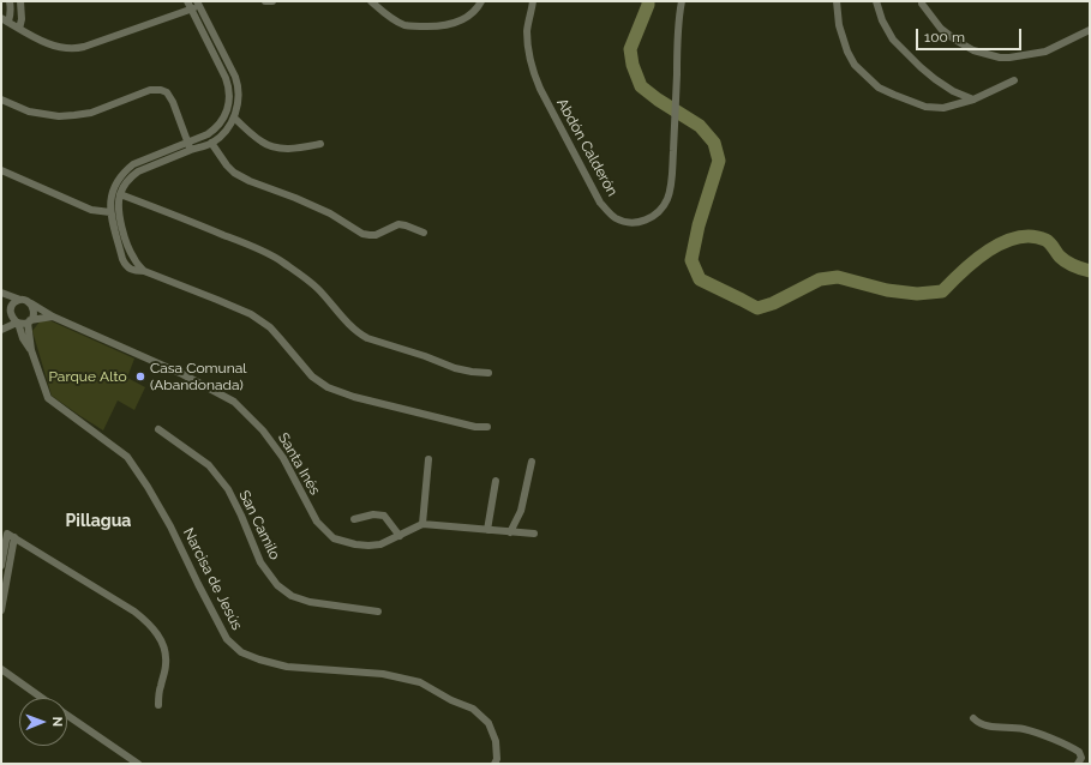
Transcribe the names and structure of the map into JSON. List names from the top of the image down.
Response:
{
  "streets": {
    "street": [
      "Abdón Calderón",
      "Santa Inés",
      "San Camilo",
      "Narcisa de Jesús"
    ]
  },
  "crossings": [
    ["Santa Inés", "Narcisa de Jesús"]
  ],
  "districts": ["Pillagua"],
  "parks": ["Parque Alto"],
  "places": ["Casa Comunal (Abandonada)"],
  "scale_bar": "100 m",
  "north": "right"
}
